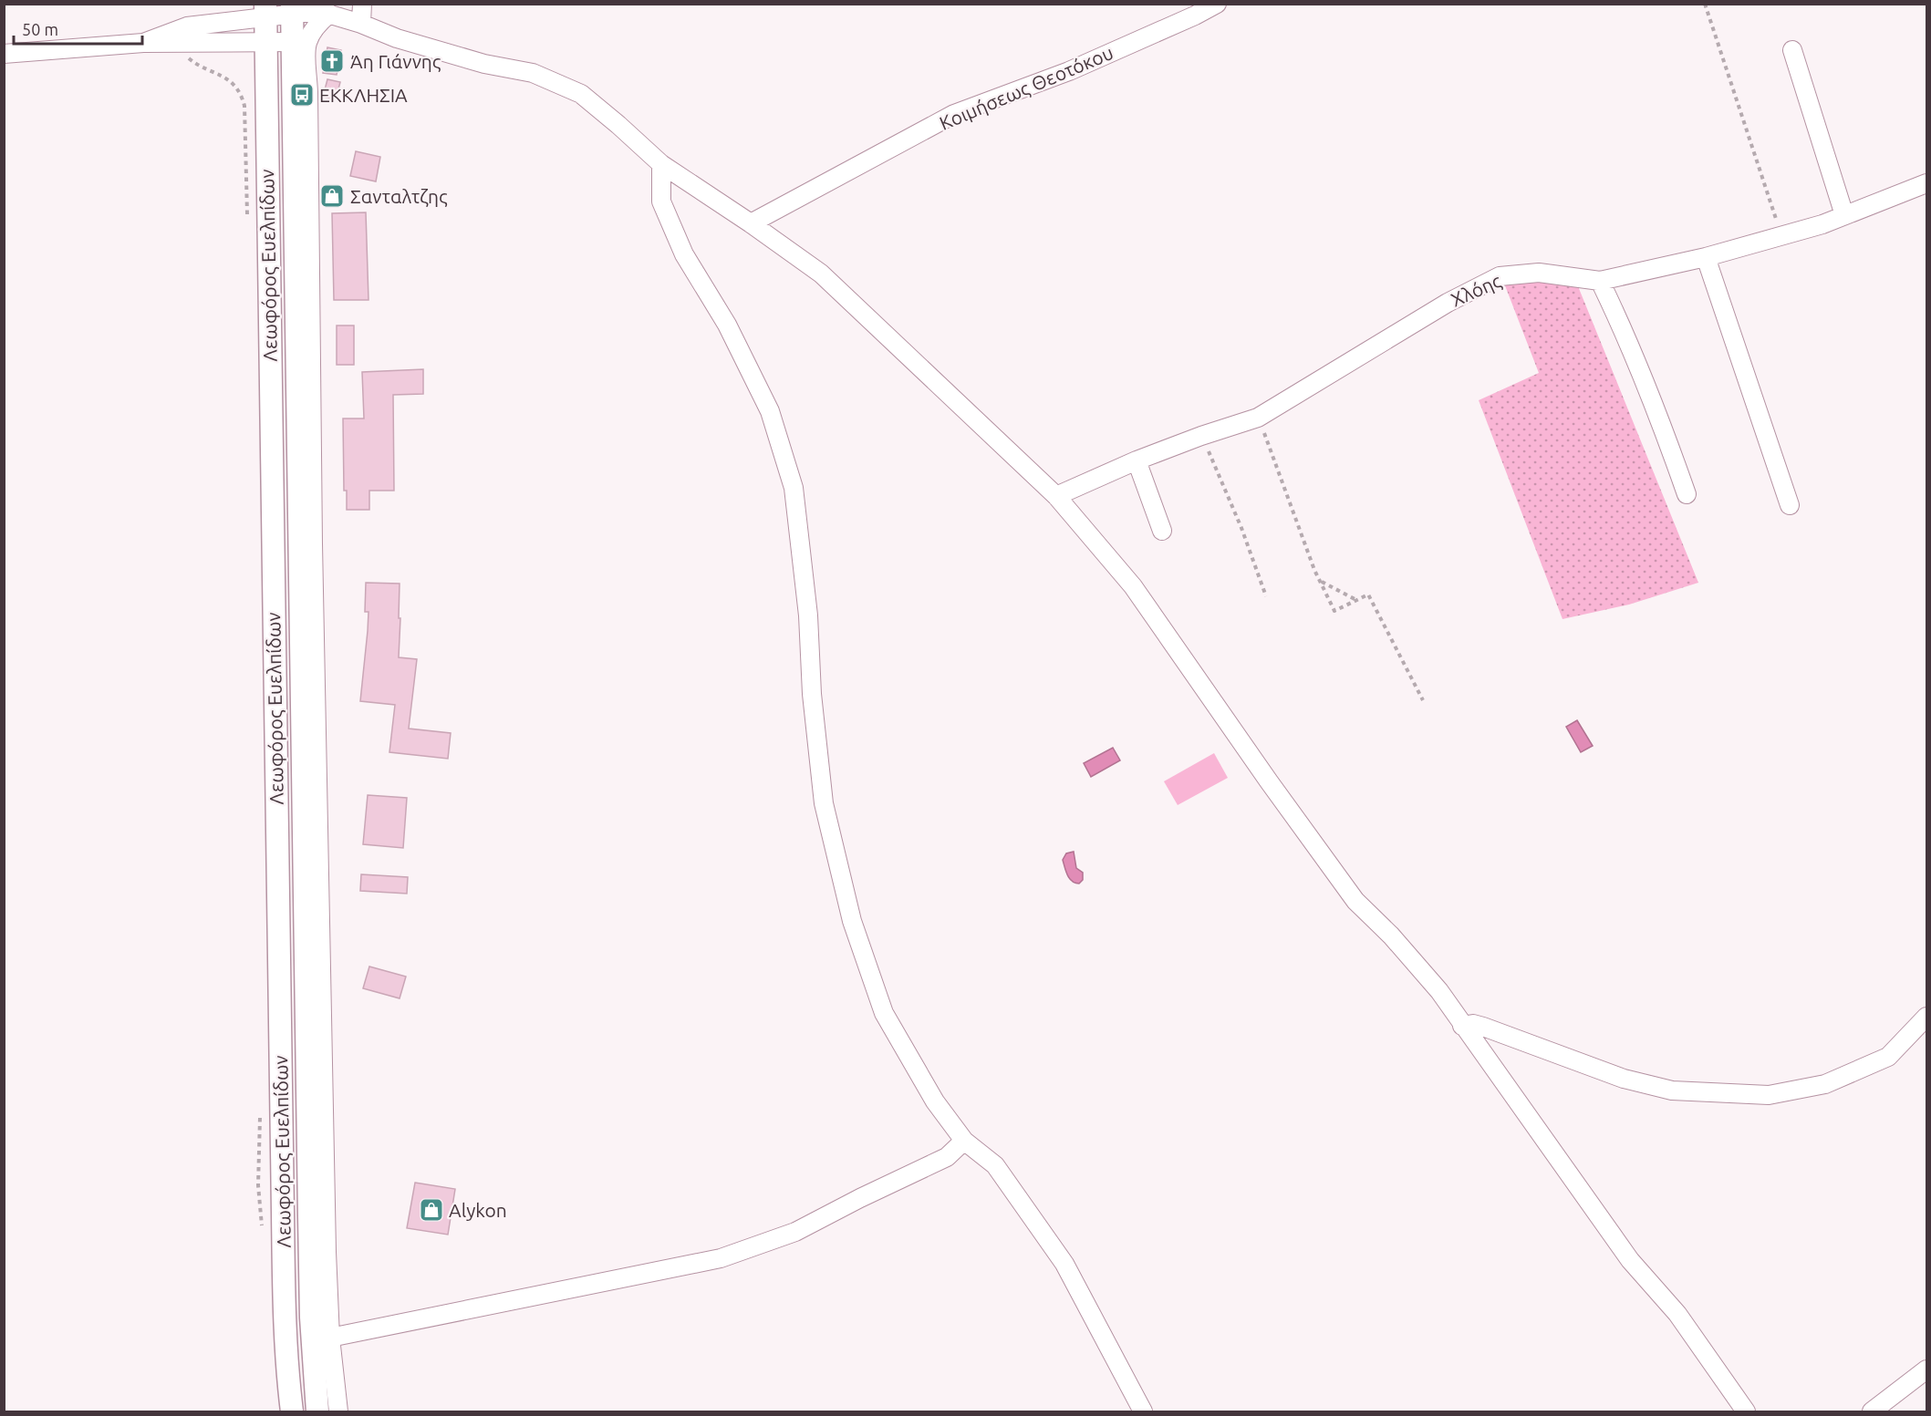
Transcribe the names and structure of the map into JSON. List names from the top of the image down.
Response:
{
  "streets": {
    "main road": ["Λεωφόρος Ευελπίδων"],
    "street": ["Κοιμήσεως Θεοτόκου", "Χλόης"]
  },
  "places": {
    "church": ["Άη Γιάννης"],
    "bus stop": ["ΕΚΚΛΗΣΙΑ"],
    "shop": ["Σανταλτζης", "Alykon"]
  },
  "scale_bar": "50 m"
}
